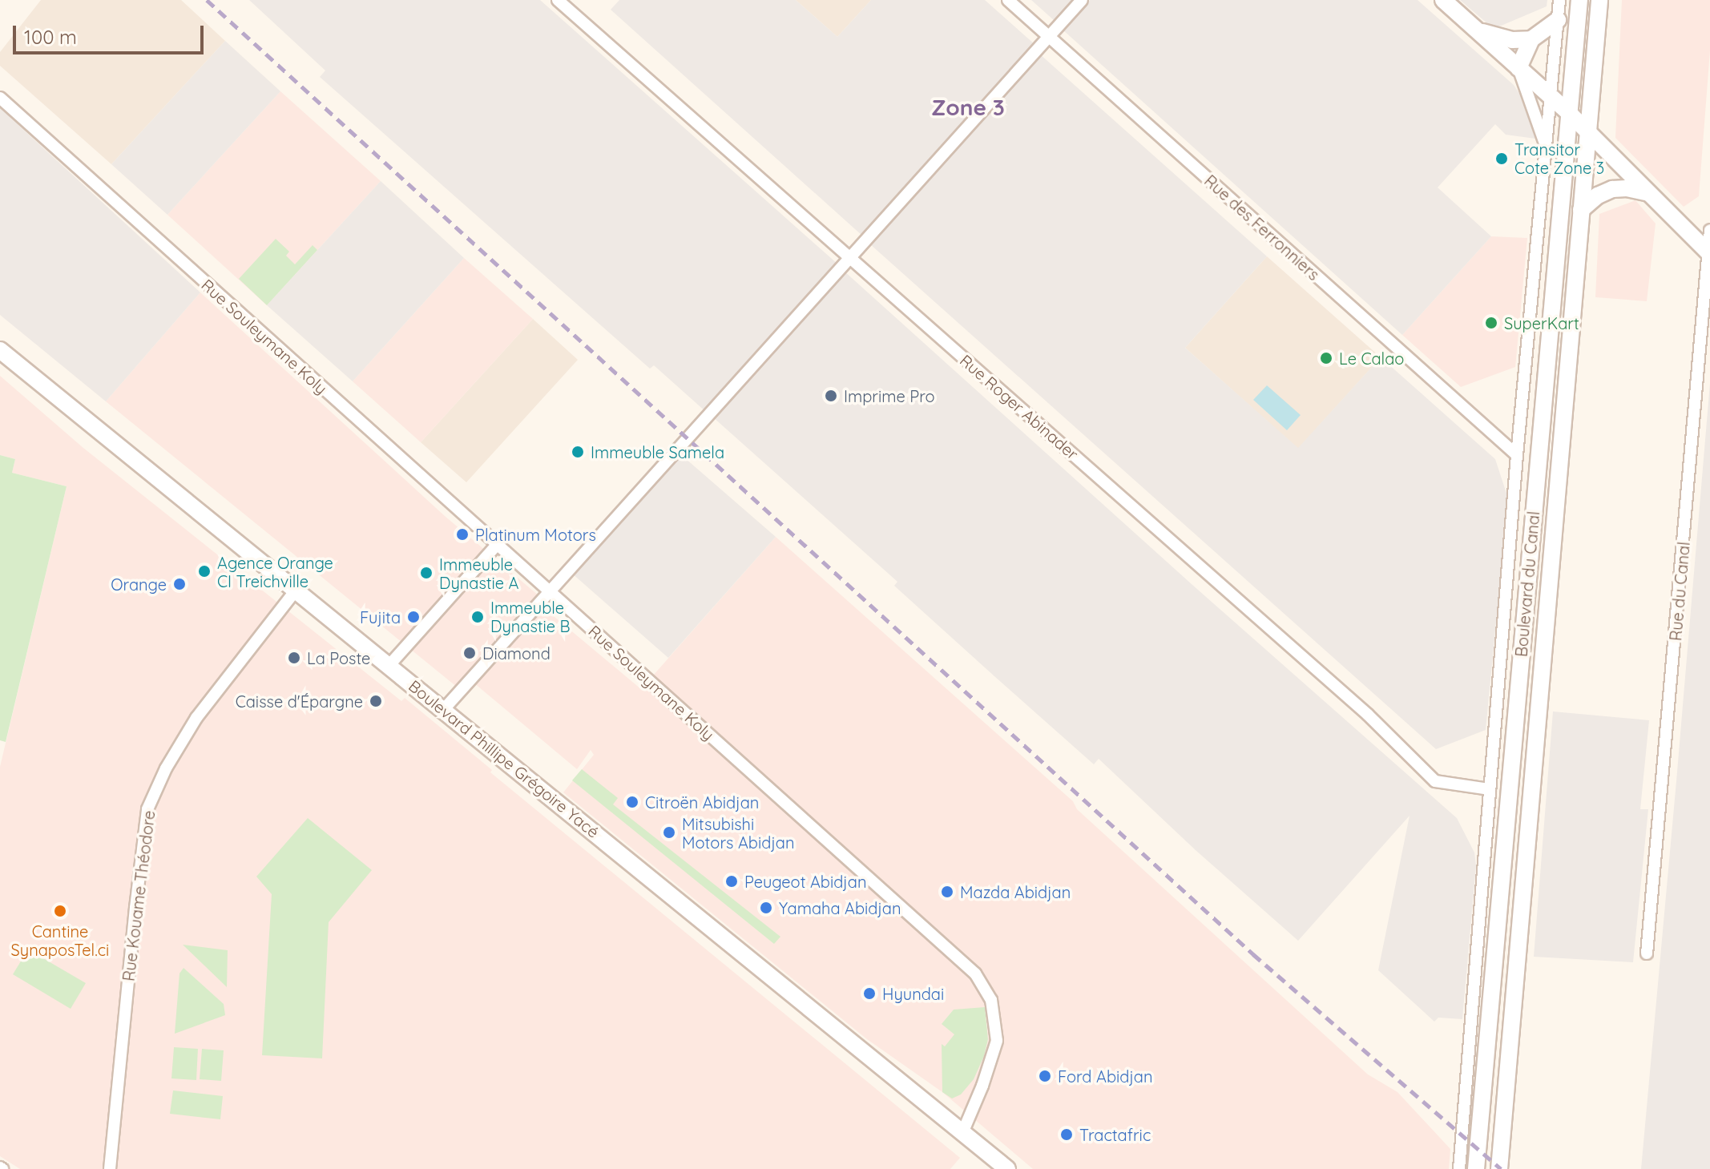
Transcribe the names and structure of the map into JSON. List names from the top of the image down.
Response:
{
  "streets": {
    "main road": ["Boulevard du Canal", "Boulevard Phillipe Grégoire Yacé"],
    "street": [
      "Rue des Ferronniers",
      "Rue Souleymane Koly",
      "Rue Roger Abinader",
      "Rue du Canal",
      "Rue Kouame Théodore"
    ]
  },
  "crossings": [
    ["Rue des Ferronniers", "Boulevard du Canal"],
    ["Rue Souleymane Koly", "Boulevard Phillipe Grégoire Yacé"],
    ["Rue Roger Abinader", "Boulevard du Canal"],
    ["Boulevard Phillipe Grégoire Yacé", "Rue Kouame Théodore"]
  ],
  "districts": ["Zone 3"],
  "places": [
    "Transitor Cote Zone 3",
    "SuperKart",
    "Le Calao",
    "Imprime Pro",
    "Immeuble Samela",
    "Platinum Motors",
    "Agence Orange CI Treichville",
    "Immeuble Dynastie A",
    "Orange",
    "Fujita",
    "Immeuble Dynastie B",
    "Diamond",
    "La Poste",
    "Caisse d'Épargne",
    "Citroën Abidjan",
    "Mitsubishi Motors Abidjan",
    "Peugeot Abidjan",
    "Mazda Abidjan",
    "Yamaha Abidjan",
    "Cantine SynaposTel.ci",
    "Hyundai",
    "Ford Abidjan",
    "Tractafric"
  ],
  "scale_bar": "100 m"
}
